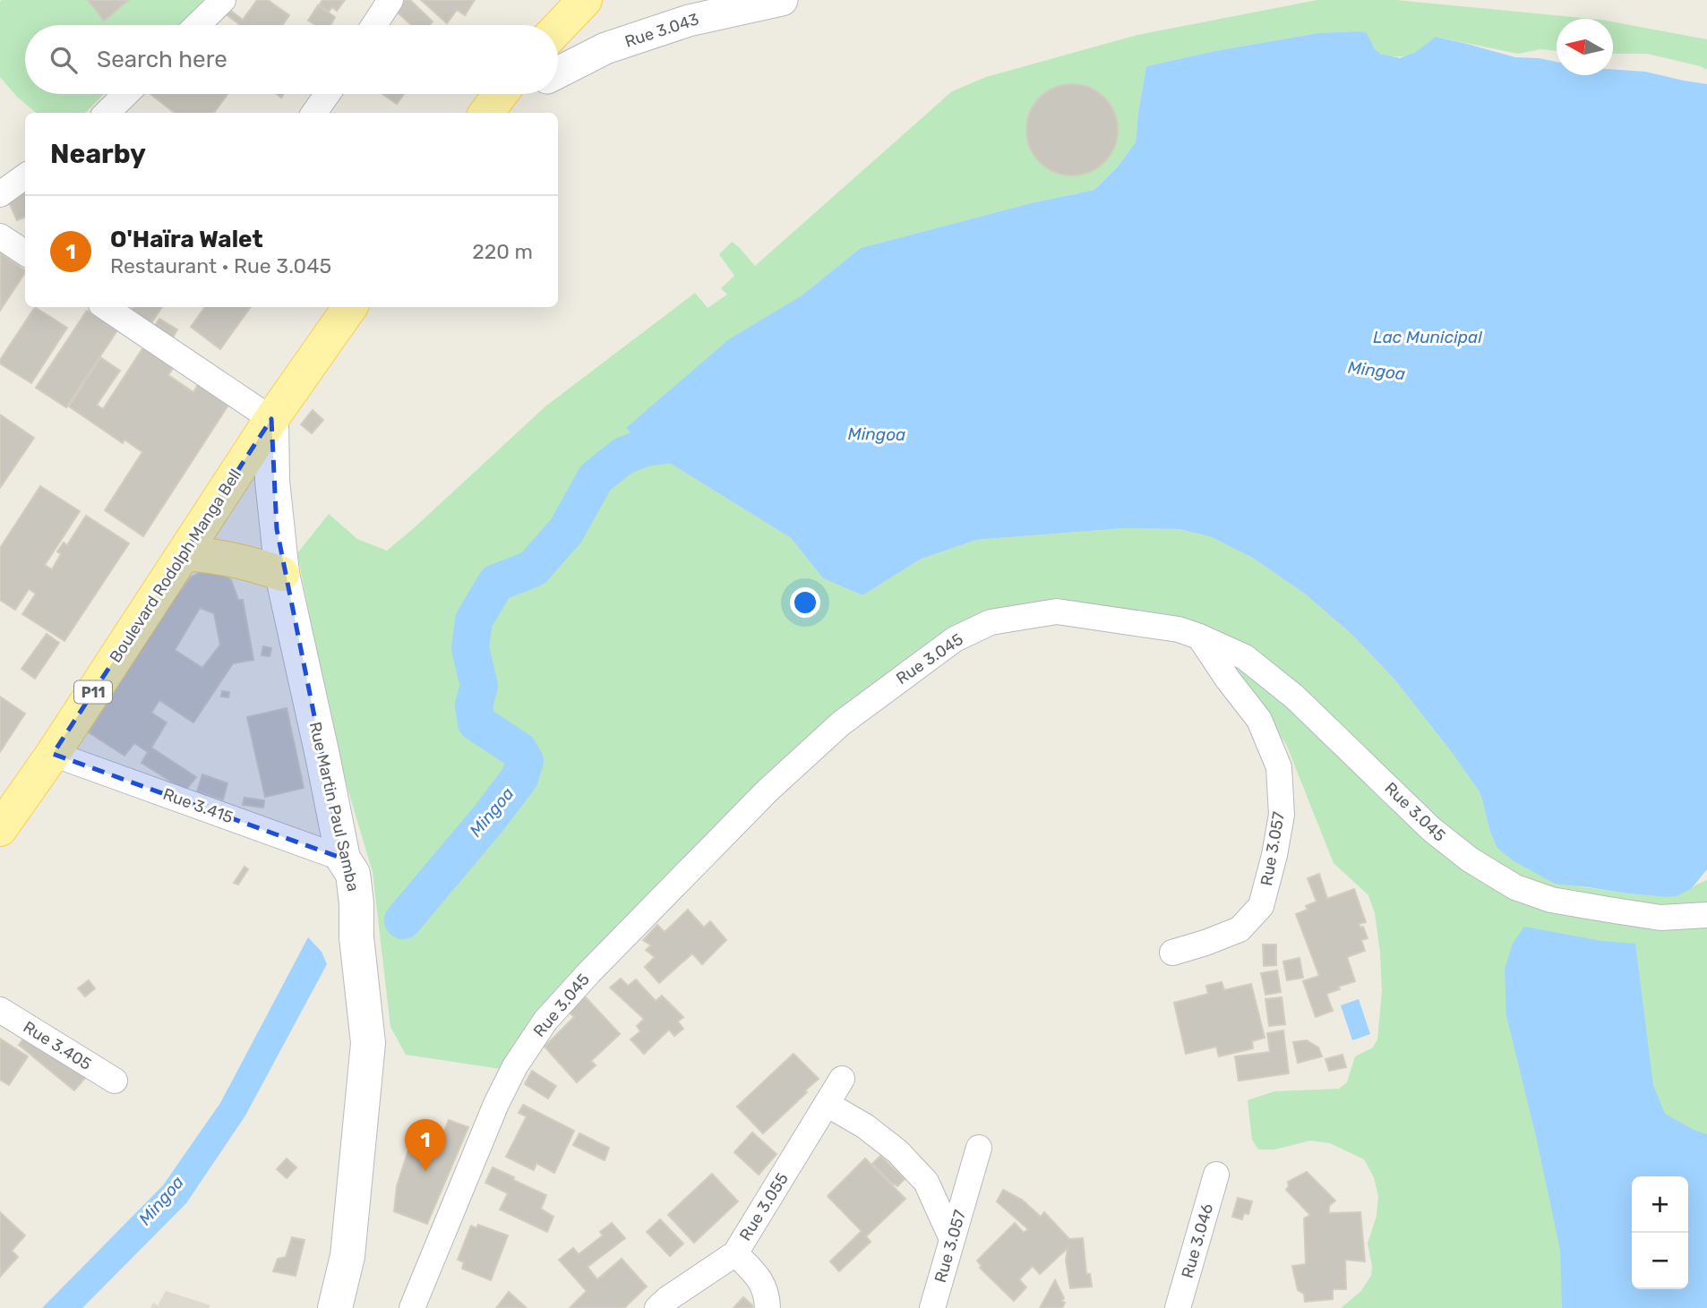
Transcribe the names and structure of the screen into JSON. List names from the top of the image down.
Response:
{
  "streets": {
    "main road": ["Boulevard Rodolph Manga Bell", "P11", "Rue Martin Paul Samba"],
    "street": [
      "Rue 3.043",
      "Rue 3.045",
      "Rue 3.415",
      "Rue 3.057",
      "Rue 3.405",
      "Rue 3.055",
      "Rue 3.046"
    ]
  },
  "crossings": [
    ["Boulevard Rodolph Manga Bell", "Rue 3.415"],
    ["Boulevard Rodolph Manga Bell", "Rue Martin Paul Samba"],
    ["Rue 3.045", "Rue 3.057"],
    ["Rue 3.415", "Rue Martin Paul Samba"]
  ],
  "water": ["Lac Municipal", "Mingoa"],
  "north": "left",
  "page": {
    "search": "Search here",
    "heading": "Nearby",
    "list": [
      {
        "mark": "1",
        "name": "O'Haïra Walet",
        "note": "Restaurant · Rue 3.045",
        "value": "220 m"
      }
    ],
    "pins": "1",
    "map_buttons": ["+", "−"]
  }
}
